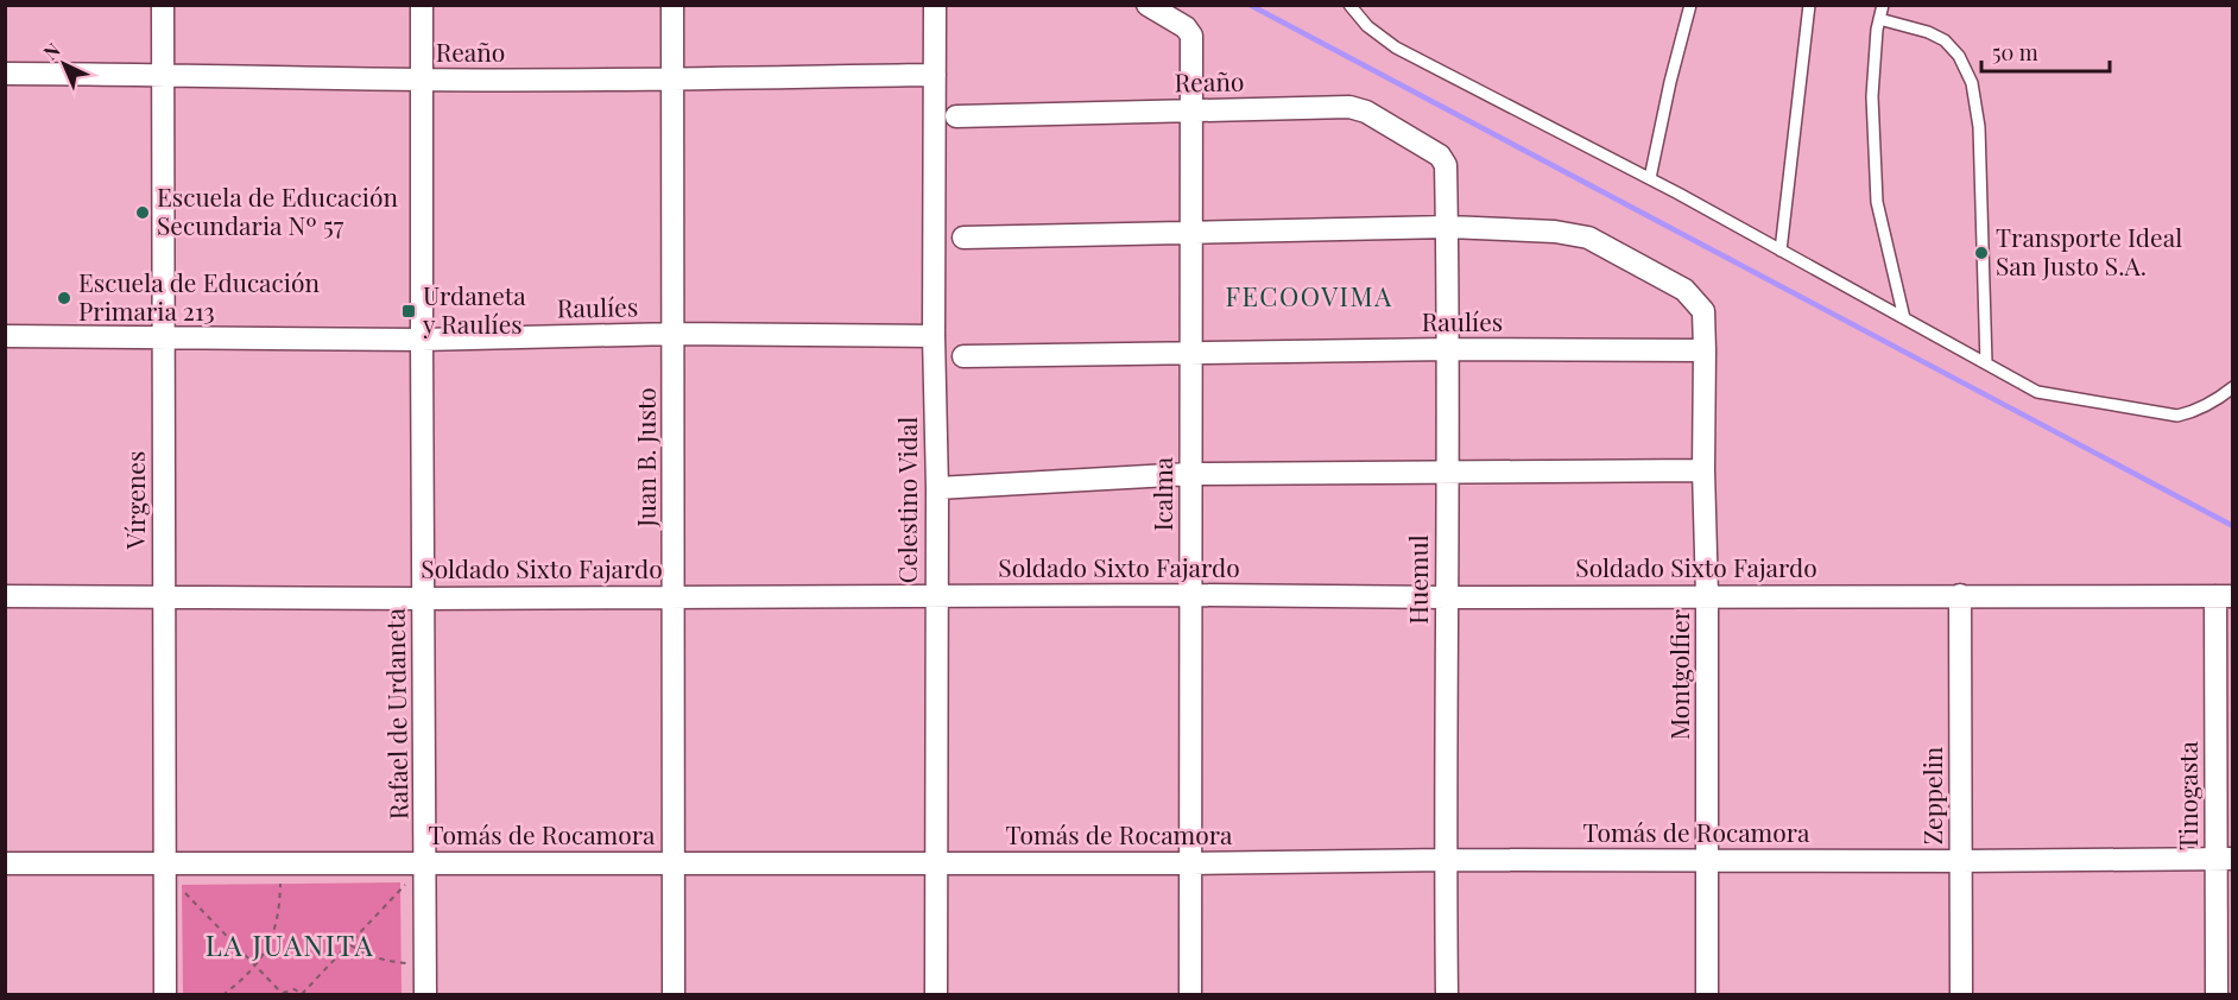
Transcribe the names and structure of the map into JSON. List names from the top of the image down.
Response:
{
  "streets": {
    "street": [
      "Reaño",
      "Raulíes",
      "Juan B. Justo",
      "Icalma",
      "Vírgenes",
      "Celestino Vidal",
      "Soldado Sixto Fajardo",
      "Huemul",
      "Montgolfier",
      "Rafael de Urdaneta",
      "Zeppelin",
      "Tinogasta",
      "Tomás de Rocamora"
    ]
  },
  "crossings": [
    ["Reaño", "Juan B. Justo"],
    ["Reaño", "Icalma"],
    ["Reaño", "Vírgenes"],
    ["Reaño", "Celestino Vidal"],
    ["Reaño", "Huemul"],
    ["Reaño", "Rafael de Urdaneta"],
    ["Raulíes", "Juan B. Justo"],
    ["Raulíes", "Icalma"],
    ["Raulíes", "Vírgenes"],
    ["Raulíes", "Celestino Vidal"],
    ["Raulíes", "Huemul"],
    ["Raulíes", "Montgolfier"],
    ["Raulíes", "Rafael de Urdaneta"],
    ["Juan B. Justo", "Soldado Sixto Fajardo"],
    ["Juan B. Justo", "Tomás de Rocamora"],
    ["Icalma", "Soldado Sixto Fajardo"],
    ["Icalma", "Tomás de Rocamora"],
    ["Vírgenes", "Soldado Sixto Fajardo"],
    ["Vírgenes", "Tomás de Rocamora"],
    ["Celestino Vidal", "Soldado Sixto Fajardo"],
    ["Celestino Vidal", "Tomás de Rocamora"],
    ["Soldado Sixto Fajardo", "Huemul"],
    ["Soldado Sixto Fajardo", "Montgolfier"],
    ["Soldado Sixto Fajardo", "Rafael de Urdaneta"],
    ["Soldado Sixto Fajardo", "Zeppelin"],
    ["Soldado Sixto Fajardo", "Tinogasta"],
    ["Huemul", "Montgolfier"],
    ["Huemul", "Tomás de Rocamora"],
    ["Montgolfier", "Tomás de Rocamora"],
    ["Rafael de Urdaneta", "Tomás de Rocamora"],
    ["Zeppelin", "Tomás de Rocamora"],
    ["Tinogasta", "Tomás de Rocamora"]
  ],
  "districts": ["FECOOVIMA", "LA JUANITA"],
  "places": {
    "other": ["Escuela de Educación Secundaria Nº 57", "Transporte Ideal San Justo S.A.", "Escuela de Educación Primaria 213"],
    "transit": ["Urdaneta y Raulíes"]
  },
  "scale_bar": "50 m",
  "north": "top left"
}
